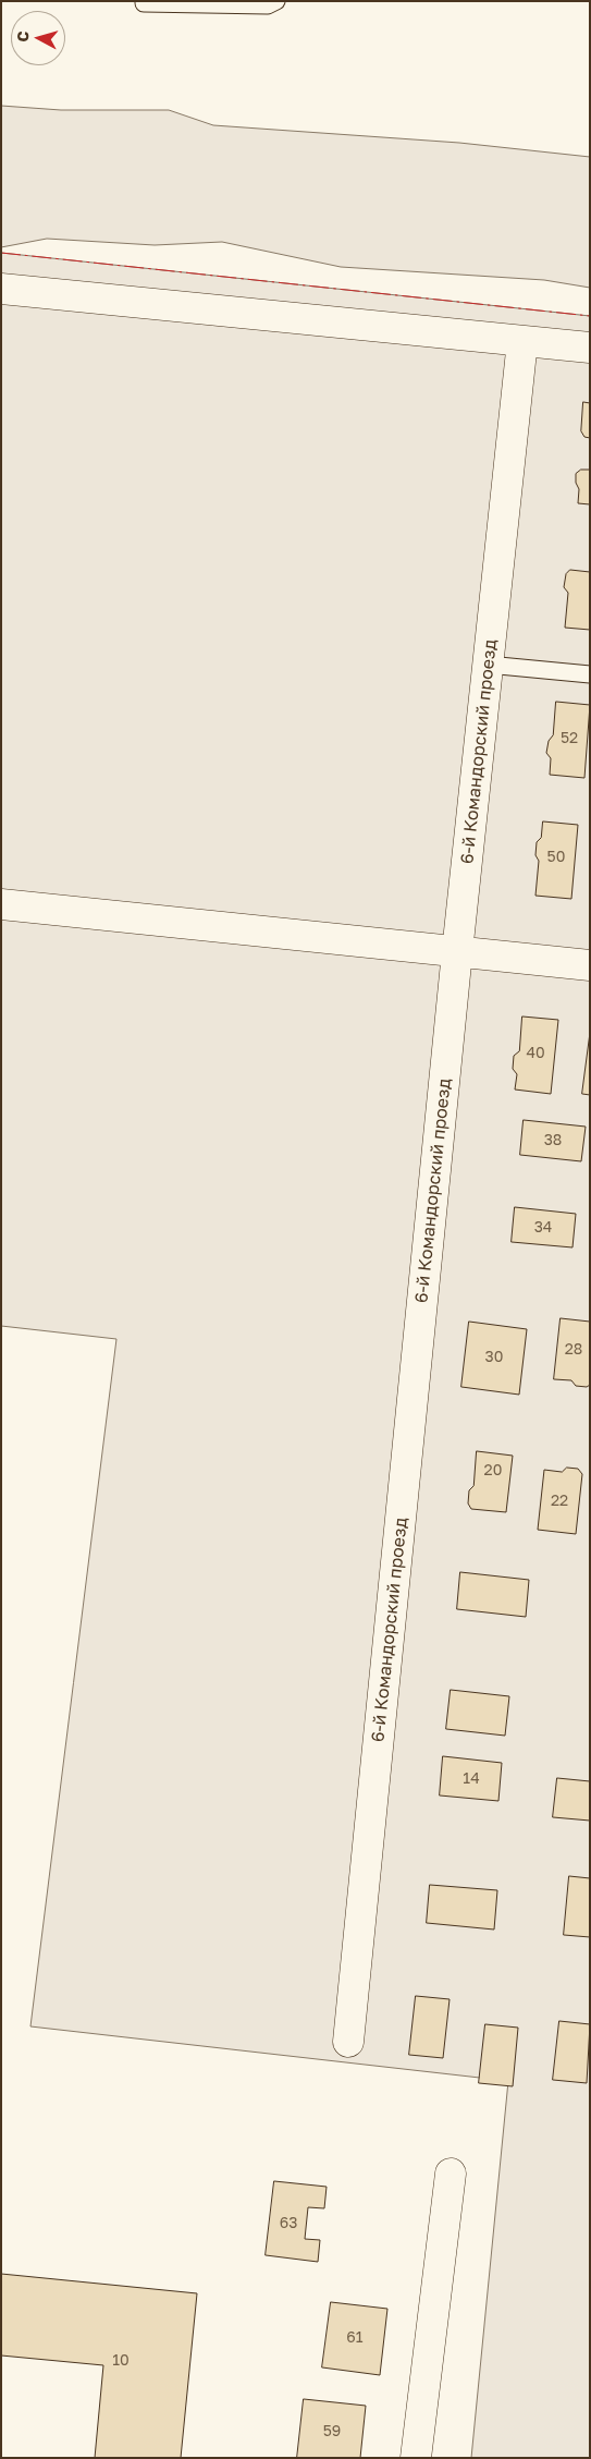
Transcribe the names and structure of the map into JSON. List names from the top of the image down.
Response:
{
  "streets": {
    "street": ["6-й Командорский проезд"]
  },
  "house_numbers": [
    "52",
    "50",
    "40",
    "38",
    "34",
    "28",
    "30",
    "20",
    "22",
    "14",
    "63",
    "61",
    "10",
    "59"
  ],
  "north": "left"
}
